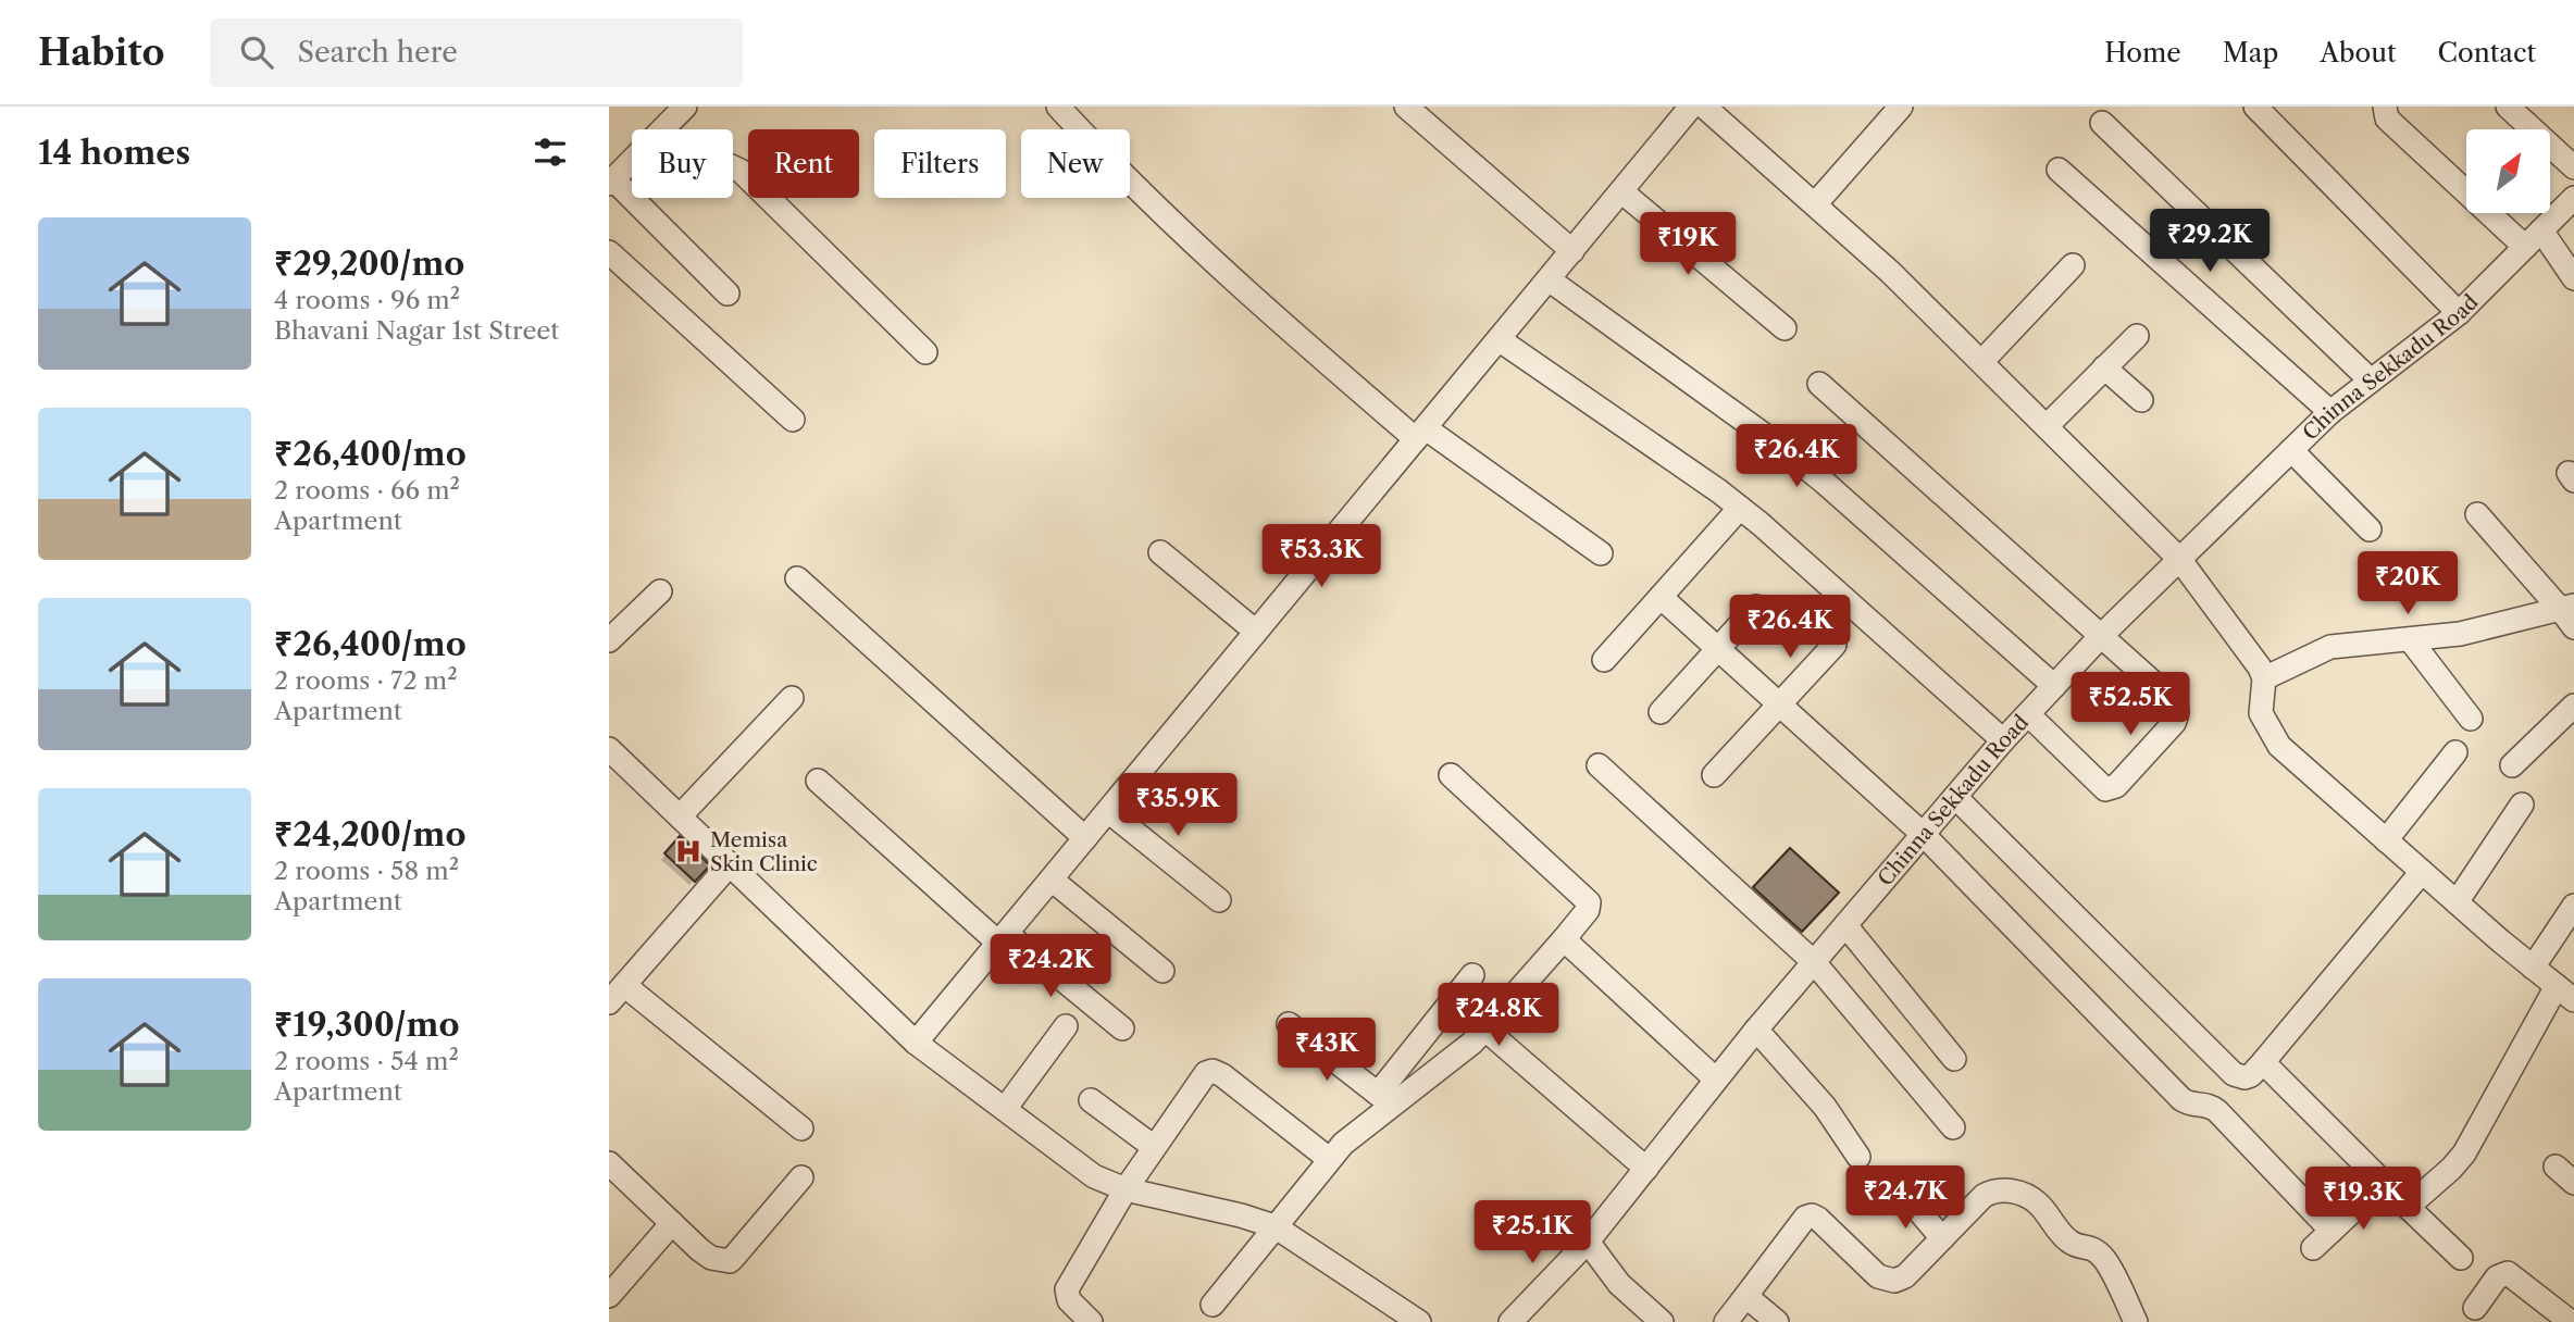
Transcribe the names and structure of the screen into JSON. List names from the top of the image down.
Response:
{
  "streets": {
    "street": ["Chinna Sekkadu Road"]
  },
  "places": {
    "hospital": ["Memisa Skin Clinic"]
  },
  "north": "top right",
  "page": {
    "header": "Habito",
    "search": "Search here",
    "nav": [
      "Home",
      "Map",
      "About",
      "Contact"
    ],
    "heading": "14 homes",
    "chip": [
      "Buy",
      "Rent",
      "Filters",
      "New"
    ],
    "list": [
      {
        "name": "₹29,200/mo",
        "note": "4 rooms · 96 m² · Bhavani Nagar 1st Street"
      },
      {
        "name": "₹26,400/mo",
        "note": "2 rooms · 66 m² · Apartment"
      },
      {
        "name": "₹26,400/mo",
        "note": "2 rooms · 72 m² · Apartment"
      },
      {
        "name": "₹24,200/mo",
        "note": "2 rooms · 58 m² · Apartment"
      },
      {
        "name": "₹19,300/mo",
        "note": "2 rooms · 54 m² · Apartment"
      }
    ],
    "price": [
      "₹29.2K",
      "₹19K",
      "₹26.4K",
      "₹53.3K",
      "₹20K",
      "₹26.4K",
      "₹52.5K",
      "₹35.9K",
      "₹24.2K",
      "₹24.8K",
      "₹43K",
      "₹24.7K",
      "₹19.3K",
      "₹25.1K"
    ]
  }
}
